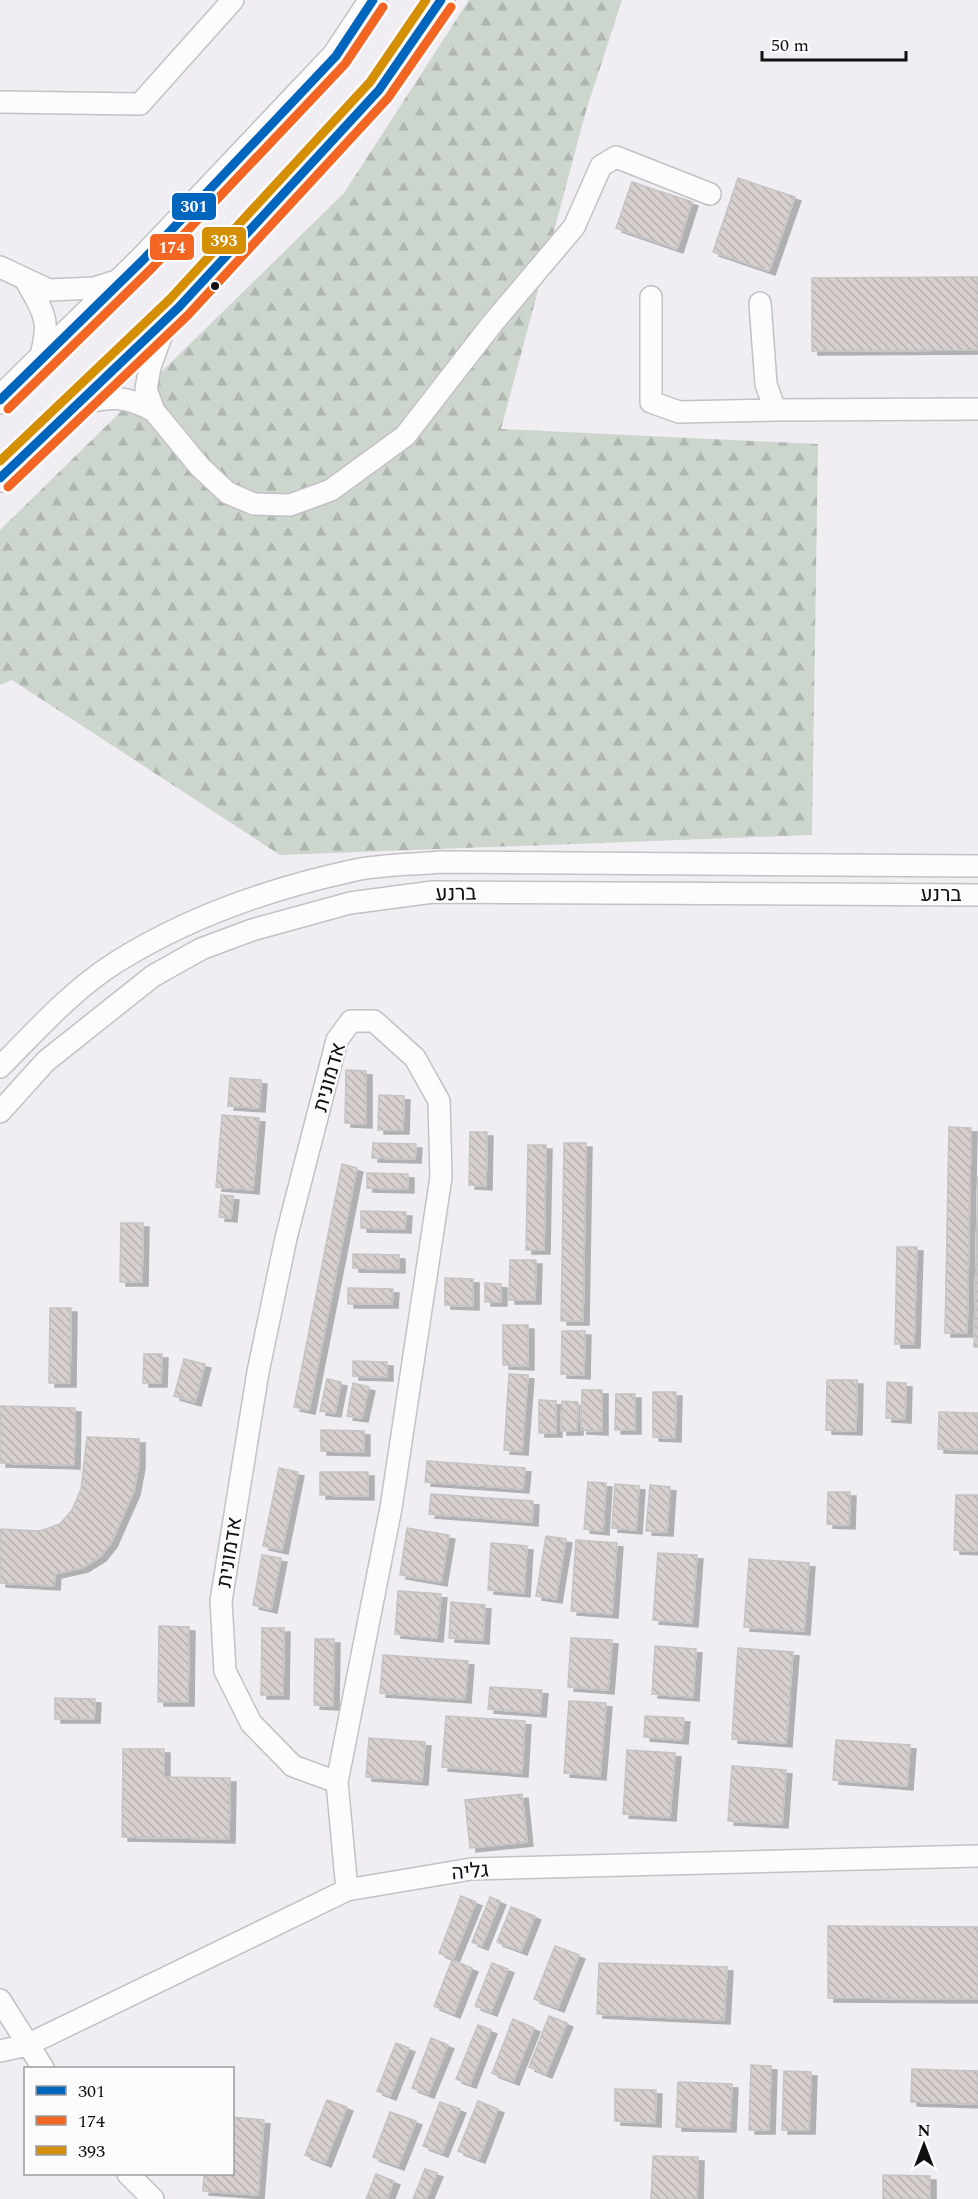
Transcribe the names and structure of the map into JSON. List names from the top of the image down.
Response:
{
  "streets": {
    "street": ["ברנע", "אדמונית", "גליה"]
  },
  "crossings": [
    ["אדמונית", "גליה"]
  ],
  "lines": ["transit line 301", "transit line 393", "transit line 174"],
  "legend": ["301", "174", "393"],
  "scale_bar": "50 m",
  "north": "top"
}
